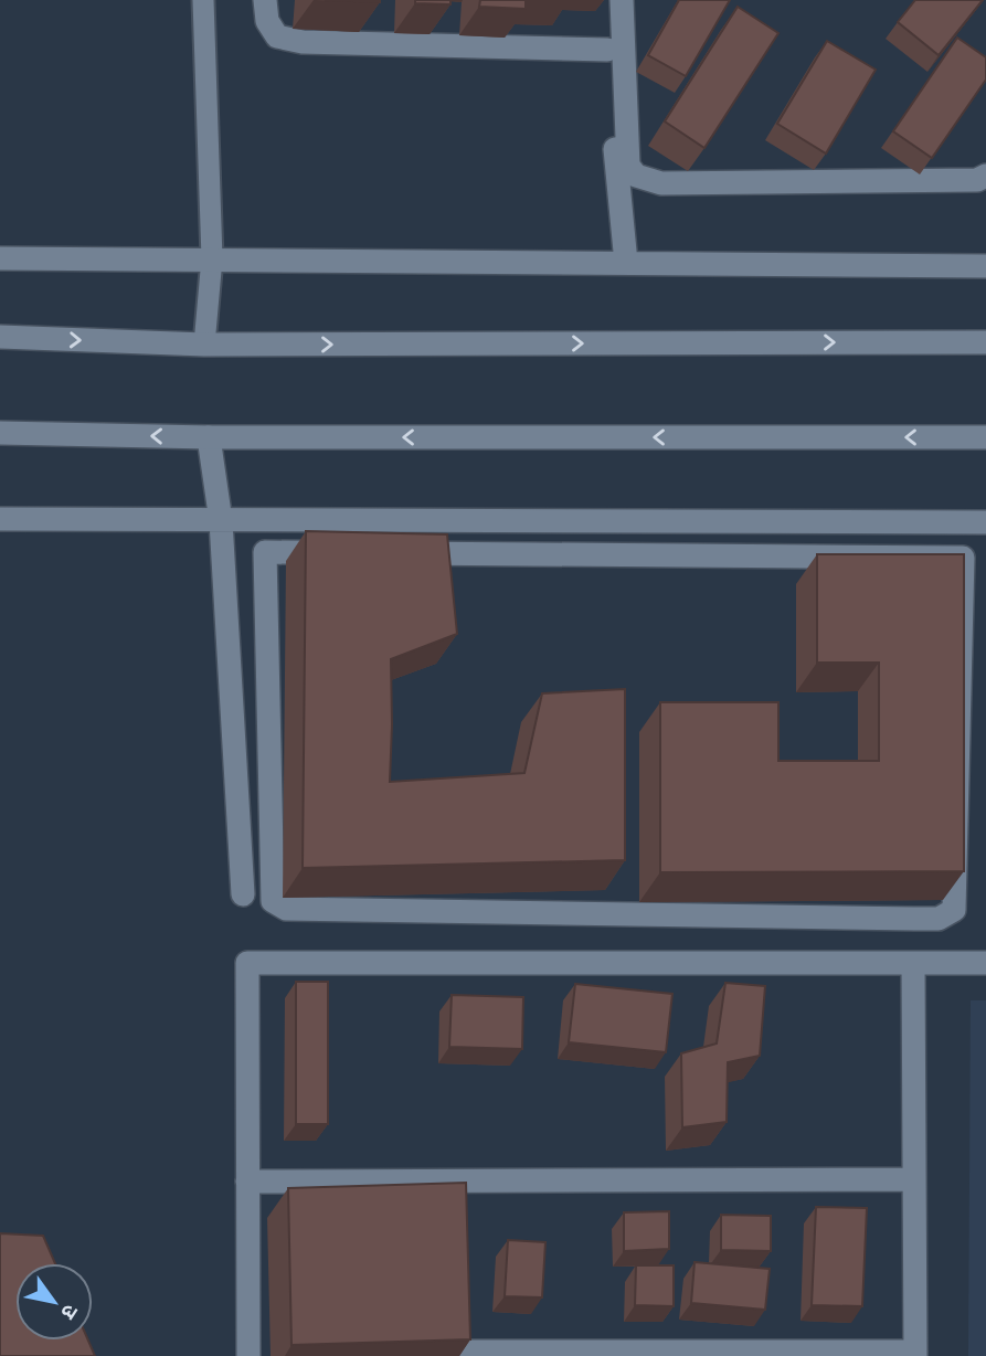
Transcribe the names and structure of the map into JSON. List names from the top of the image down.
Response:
{
  "north": "bottom right"
}
